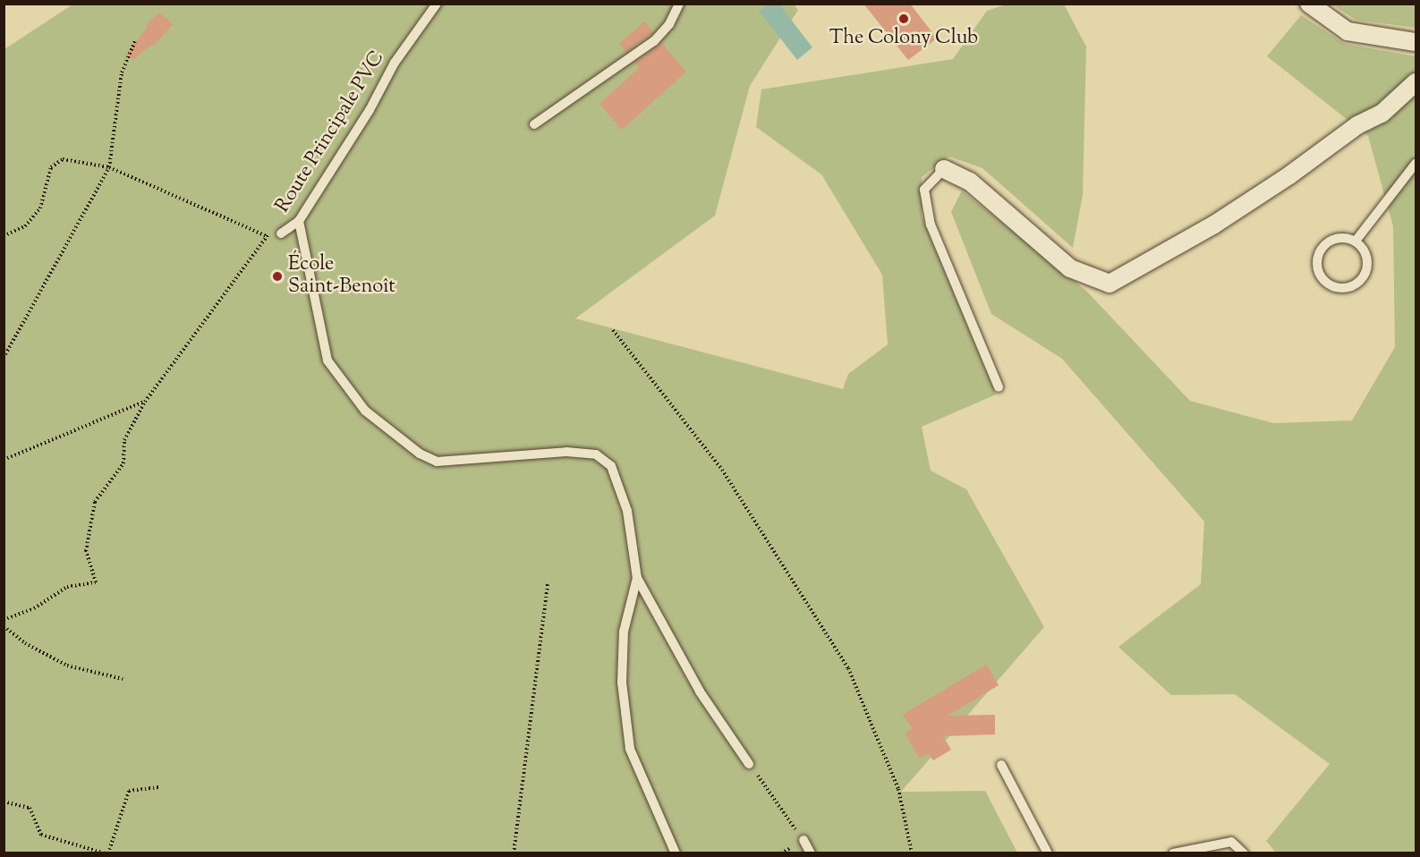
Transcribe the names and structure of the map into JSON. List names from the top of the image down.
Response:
{
  "streets": {
    "lane": ["Route Principale PVC"]
  },
  "places": ["The Colony Club", "École Saint-Benoît"]
}
